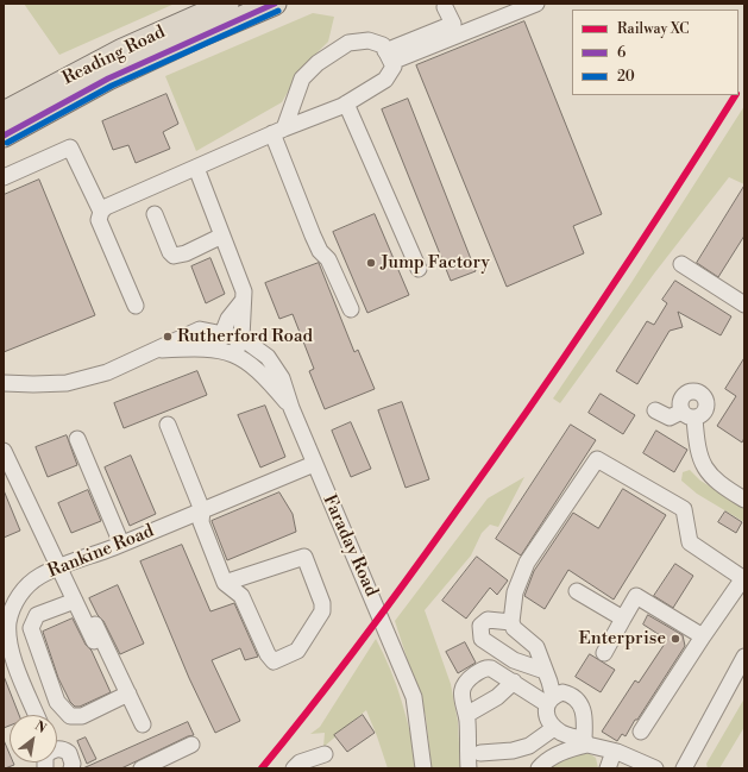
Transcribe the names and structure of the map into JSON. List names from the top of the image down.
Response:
{
  "streets": {
    "highway": ["Reading Road"],
    "street": ["Faraday Road", "Rankine Road"]
  },
  "crossings": [
    ["Faraday Road", "Rankine Road"]
  ],
  "places": ["Jump Factory", "Rutherford Road", "Enterprise"],
  "lines": ["transit line 6", "transit line 20", "rail line XC"],
  "legend": ["Railway XC", "6", "20"],
  "north": "top right"
}
